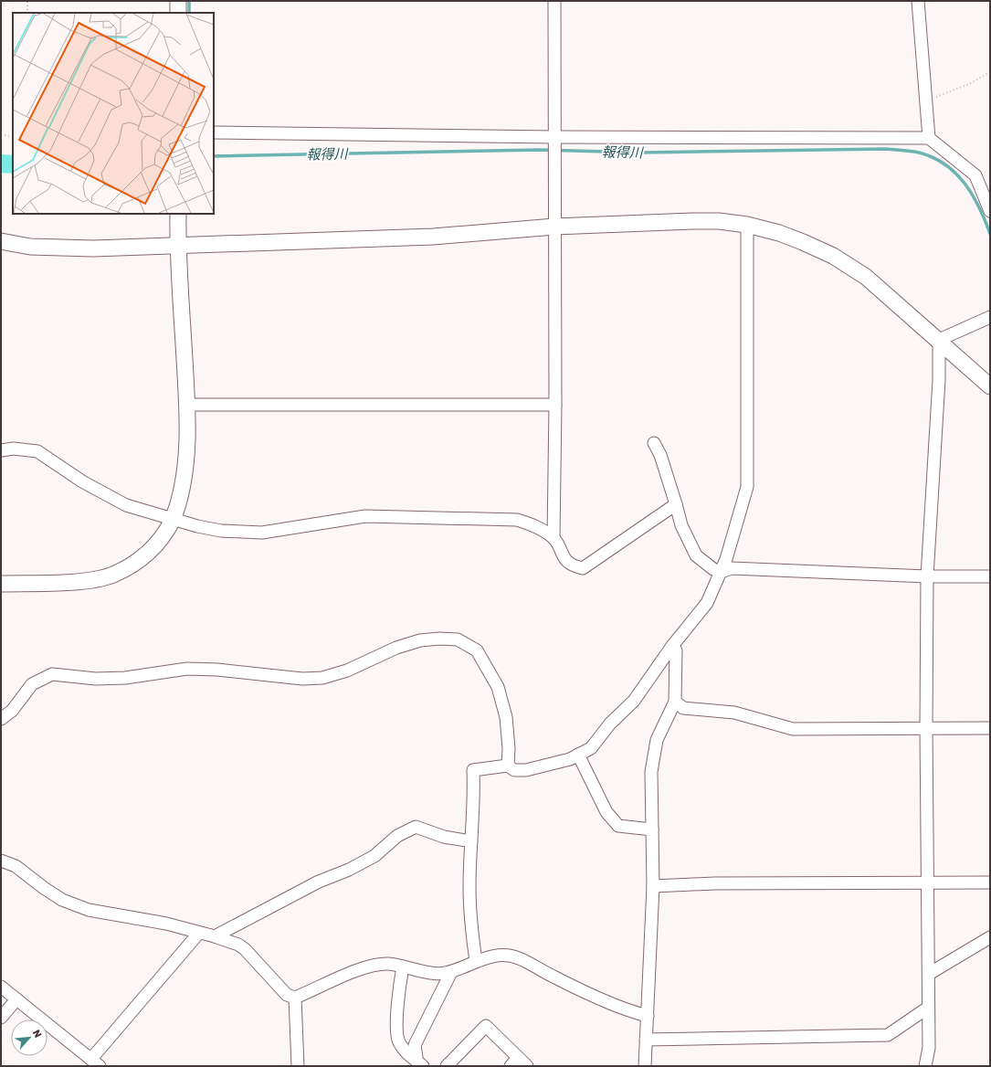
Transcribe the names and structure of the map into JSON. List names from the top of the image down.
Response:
{
  "water": ["報得川"],
  "north": "top right"
}
